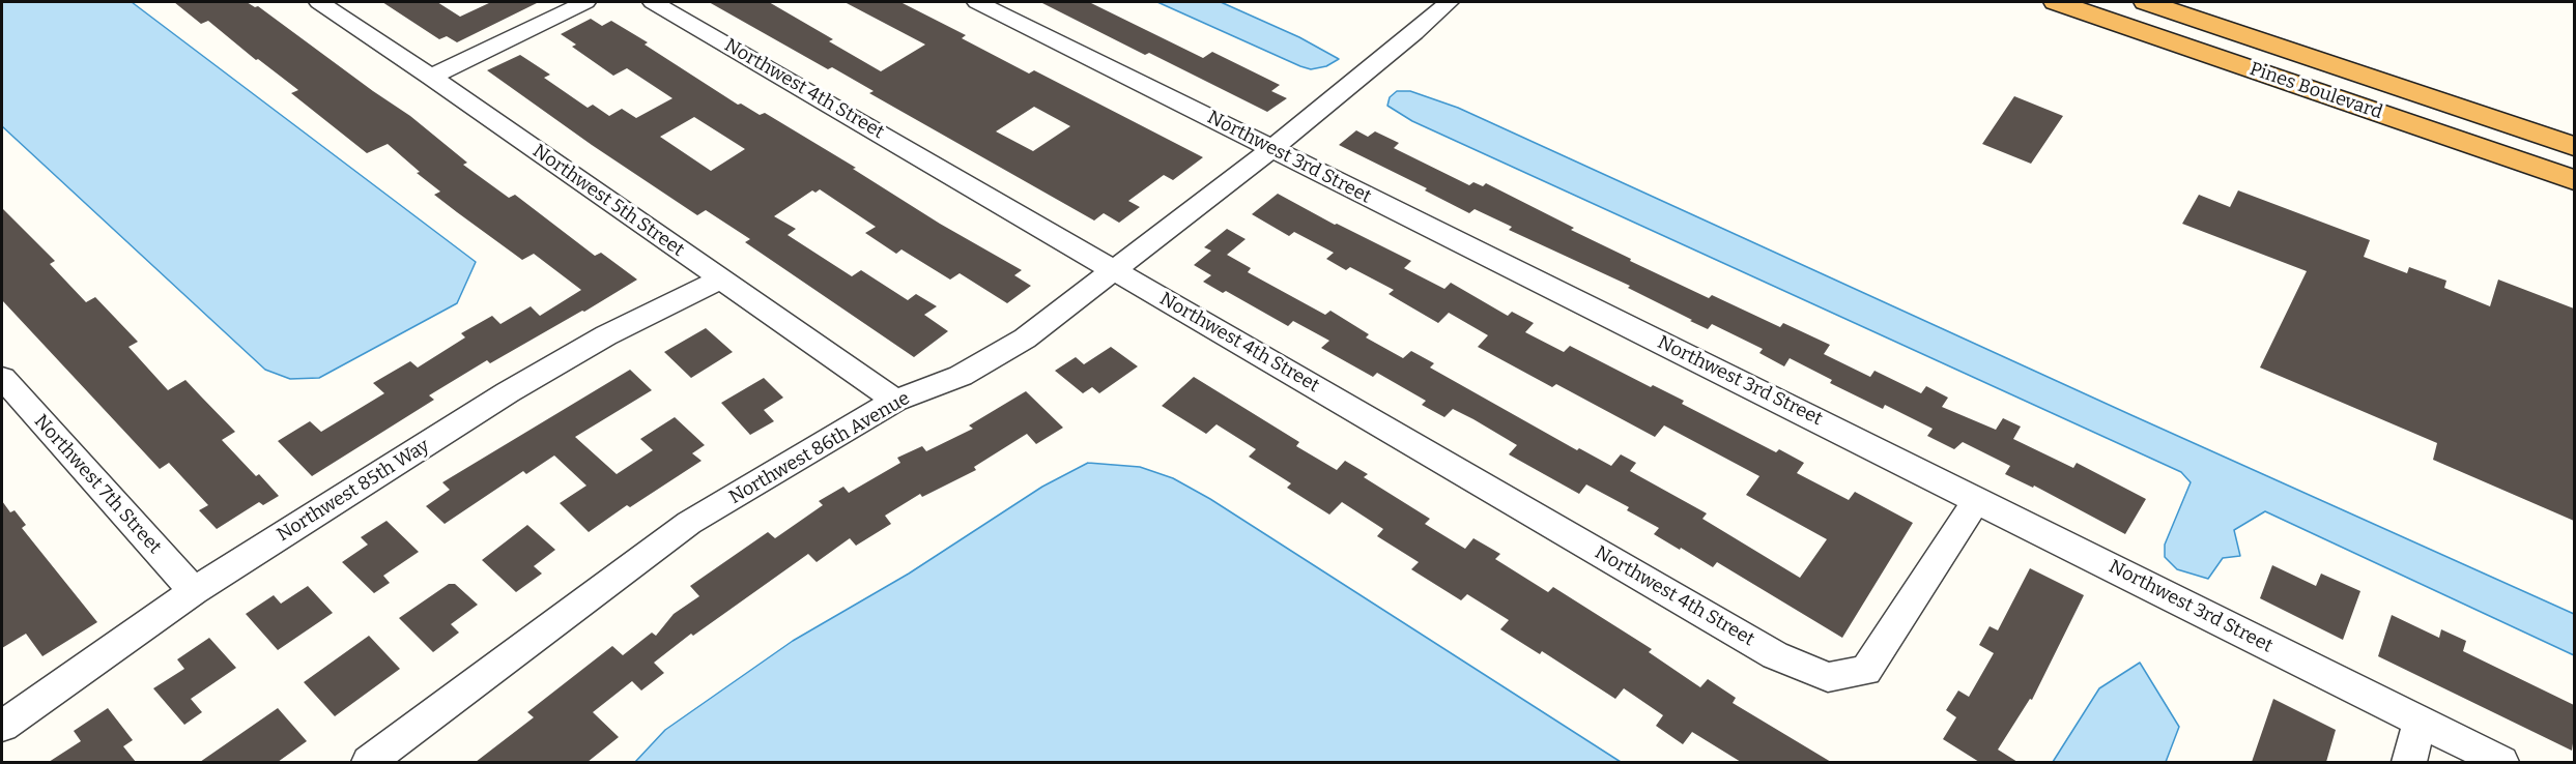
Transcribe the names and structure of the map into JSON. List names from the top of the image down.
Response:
{
  "streets": {
    "highway": ["Pines Boulevard"],
    "street": [
      "Northwest 4th Street",
      "Northwest 3rd Street",
      "Northwest 5th Street",
      "Northwest 86th Avenue",
      "Northwest 7th Street",
      "Northwest 85th Way"
    ]
  },
  "crossings": [
    ["Northwest 4th Street", "Northwest 3rd Street"],
    ["Northwest 4th Street", "Northwest 86th Avenue"],
    ["Northwest 3rd Street", "Northwest 86th Avenue"],
    ["Northwest 5th Street", "Northwest 86th Avenue"],
    ["Northwest 5th Street", "Northwest 85th Way"],
    ["Northwest 7th Street", "Northwest 85th Way"]
  ]
}
